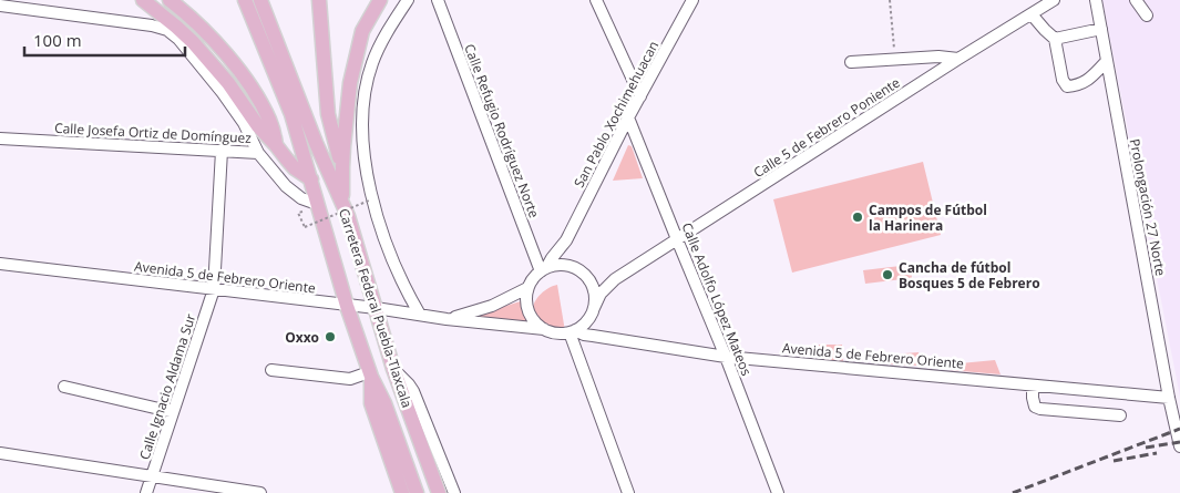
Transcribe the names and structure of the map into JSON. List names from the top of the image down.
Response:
{
  "streets": {
    "main road": ["Carretera Federal Puebla-Tlaxcala"],
    "street": [
      "San Pablo Xochimehuacan",
      "Calle 5 de Febrero Poniente",
      "Calle Refugio Rodríguez Norte",
      "Calle Josefa Ortiz de Domínguez",
      "Prolongación 27 Norte",
      "Avenida 5 de Febrero Oriente",
      "Calle Adolfo López Mateos",
      "Calle Ignacio Aldama Sur"
    ]
  },
  "crossings": [
    ["San Pablo Xochimehuacan", "Calle 5 de Febrero Poniente"],
    ["San Pablo Xochimehuacan", "Calle Refugio Rodríguez Norte"],
    ["San Pablo Xochimehuacan", "Avenida 5 de Febrero Oriente"],
    ["San Pablo Xochimehuacan", "Calle Adolfo López Mateos"],
    ["Calle 5 de Febrero Poniente", "Calle Refugio Rodríguez Norte"],
    ["Calle 5 de Febrero Poniente", "Avenida 5 de Febrero Oriente"],
    ["Calle 5 de Febrero Poniente", "Calle Adolfo López Mateos"],
    ["Calle Refugio Rodríguez Norte", "Avenida 5 de Febrero Oriente"],
    ["Calle Josefa Ortiz de Domínguez", "Carretera Federal Puebla-Tlaxcala"],
    ["Calle Josefa Ortiz de Domínguez", "Calle Ignacio Aldama Sur"],
    ["Prolongación 27 Norte", "Avenida 5 de Febrero Oriente"],
    ["Avenida 5 de Febrero Oriente", "Calle Adolfo López Mateos"],
    ["Avenida 5 de Febrero Oriente", "Carretera Federal Puebla-Tlaxcala"],
    ["Avenida 5 de Febrero Oriente", "Calle Ignacio Aldama Sur"]
  ],
  "places": ["Campos de Fútbol la Harinera", "Cancha de fútbol Bosques 5 de Febrero", "Oxxo"],
  "scale_bar": "100 m"
}
